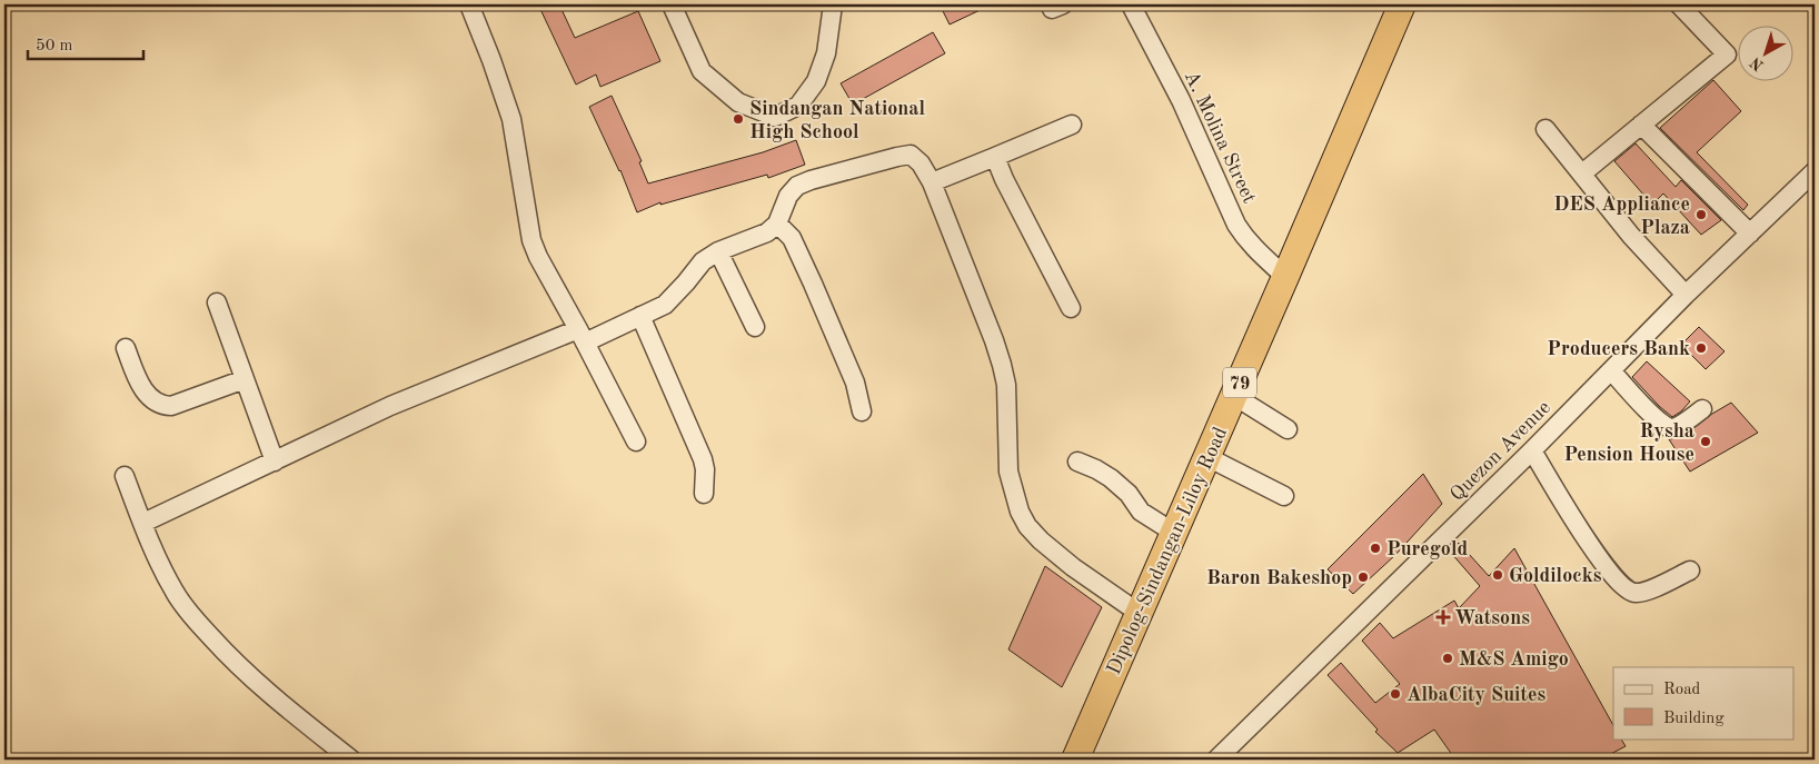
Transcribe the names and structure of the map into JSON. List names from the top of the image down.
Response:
{
  "streets": {
    "highway": ["79", "Dipolog-Sindangan-Liloy Road"],
    "street": ["A. Molina Street", "Quezon Avenue"]
  },
  "crossings": [
    ["A. Molina Street", "Dipolog-Sindangan-Liloy Road"]
  ],
  "places": {
    "other": [
      "Sindangan National High School",
      "DES Appliance Plaza",
      "Producers Bank",
      "Rysha Pension House",
      "Puregold",
      "Goldilocks",
      "Baron Bakeshop",
      "M&S Amigo",
      "AlbaCity Suites"
    ],
    "health": ["Watsons"]
  },
  "legend": ["Road", "Building"],
  "scale_bar": "50 m",
  "north": "bottom left"
}
